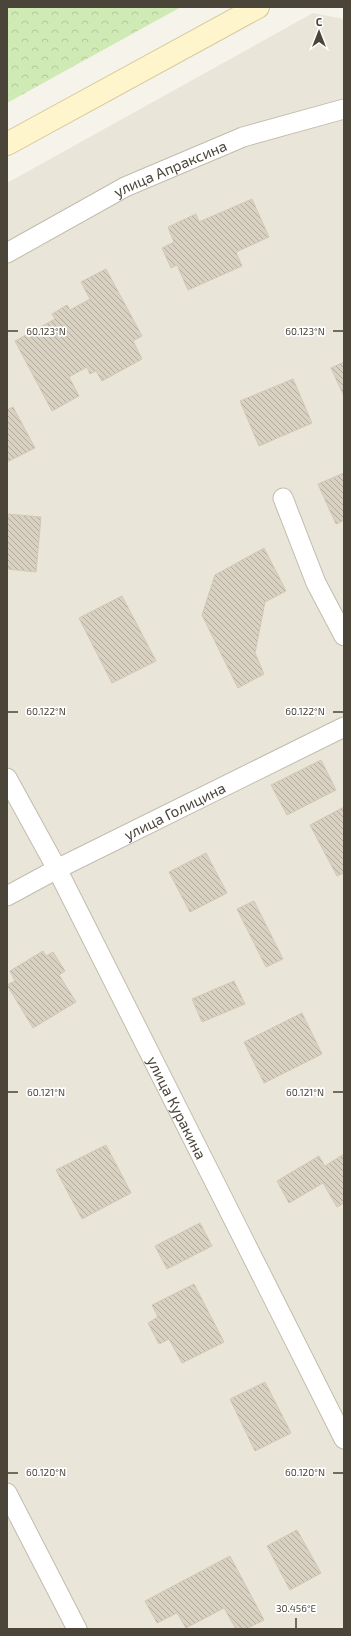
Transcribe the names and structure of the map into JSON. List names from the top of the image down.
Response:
{
  "streets": {
    "street": ["улица Апраксина", "улица Голицина", "улица Куракина"]
  },
  "crossings": [
    ["улица Голицина", "улица Куракина"]
  ],
  "north": "top",
  "coordinates": [
    "60.123°N",
    "60.122°N",
    "60.121°N",
    "60.120°N",
    "30.456°E"
  ]
}
